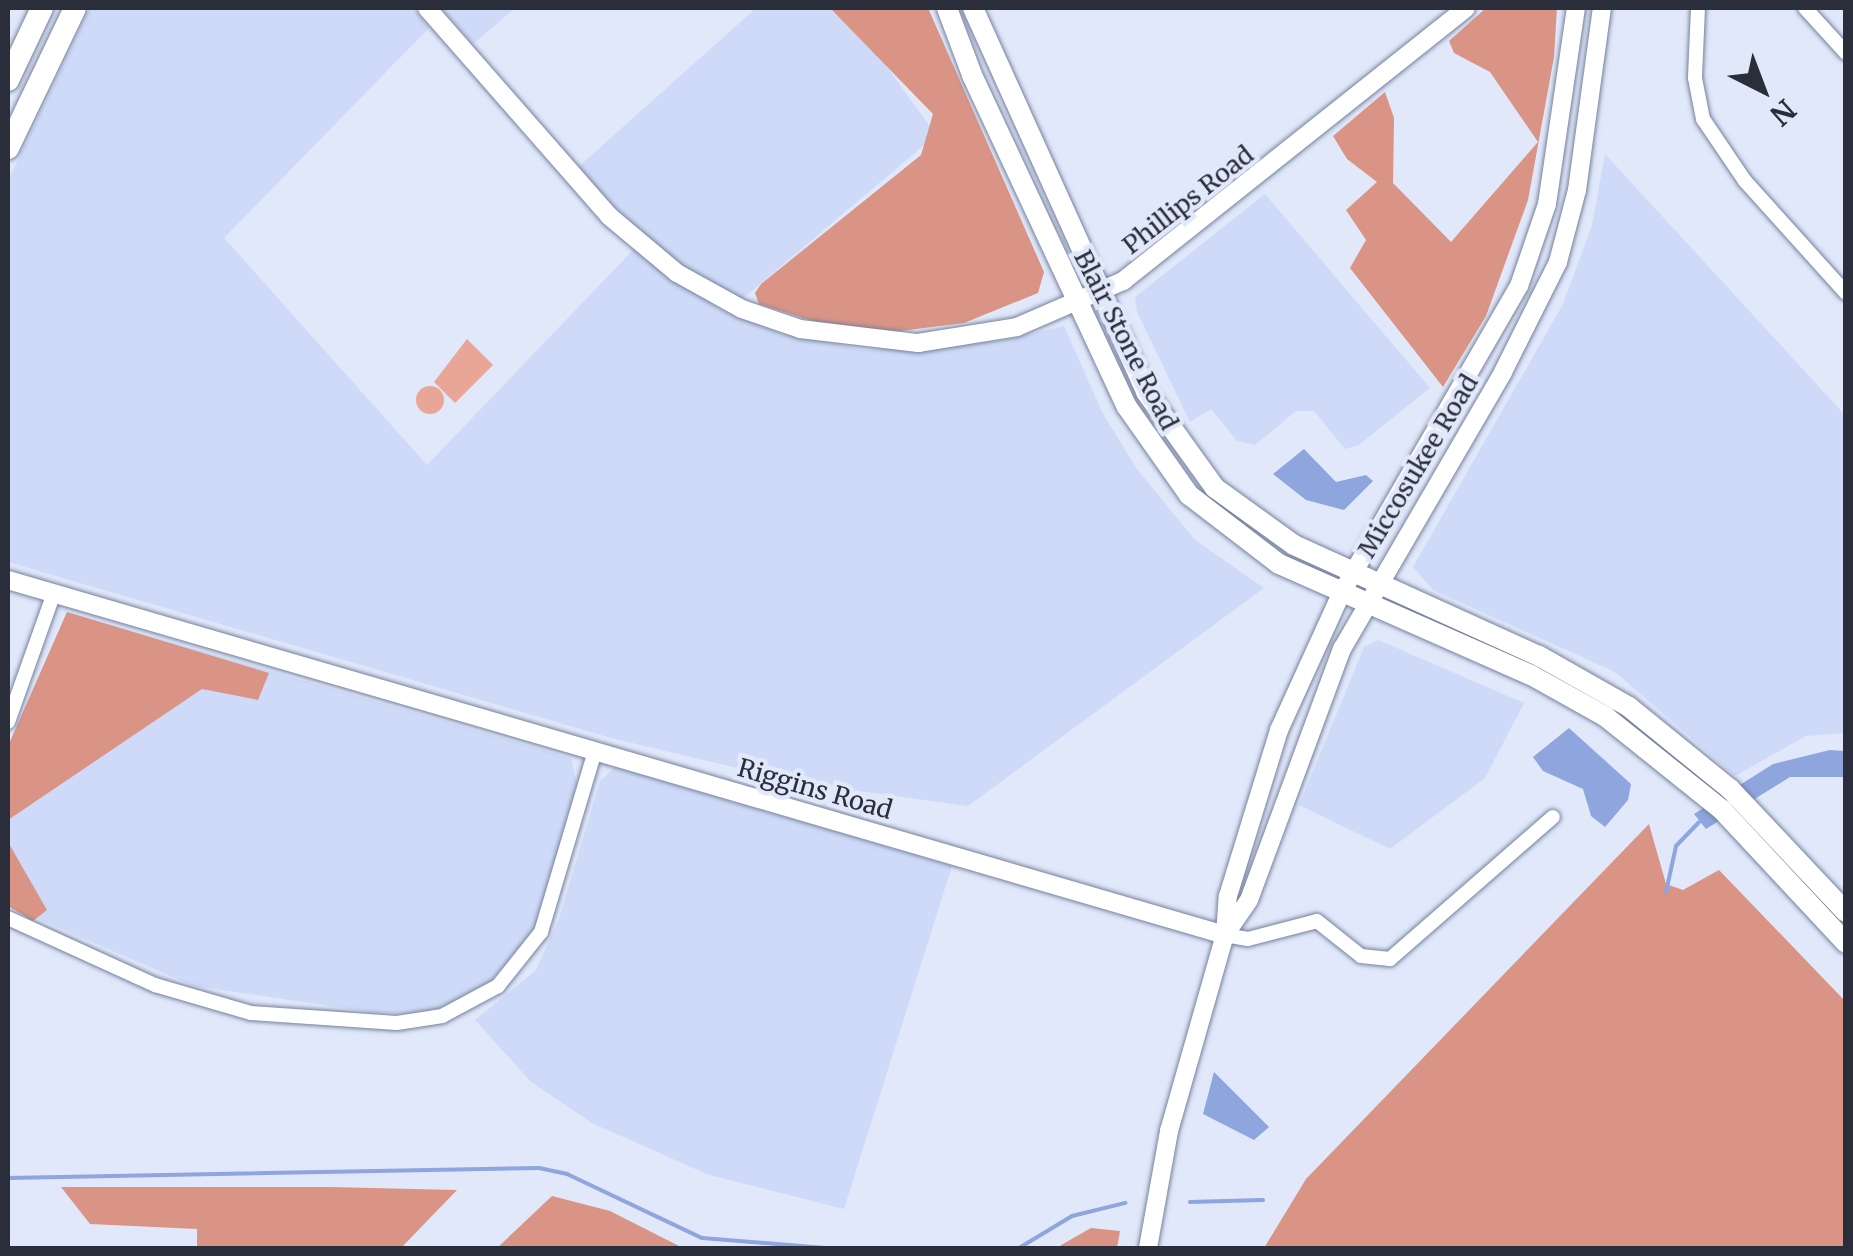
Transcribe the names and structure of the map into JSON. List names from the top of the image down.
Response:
{
  "streets": {
    "main road": ["Blair Stone Road"],
    "street": ["Phillips Road", "Miccosukee Road", "Riggins Road"]
  },
  "crossings": [
    ["Phillips Road", "Blair Stone Road"],
    ["Blair Stone Road", "Miccosukee Road"],
    ["Miccosukee Road", "Riggins Road"]
  ],
  "north": "bottom right"
}
